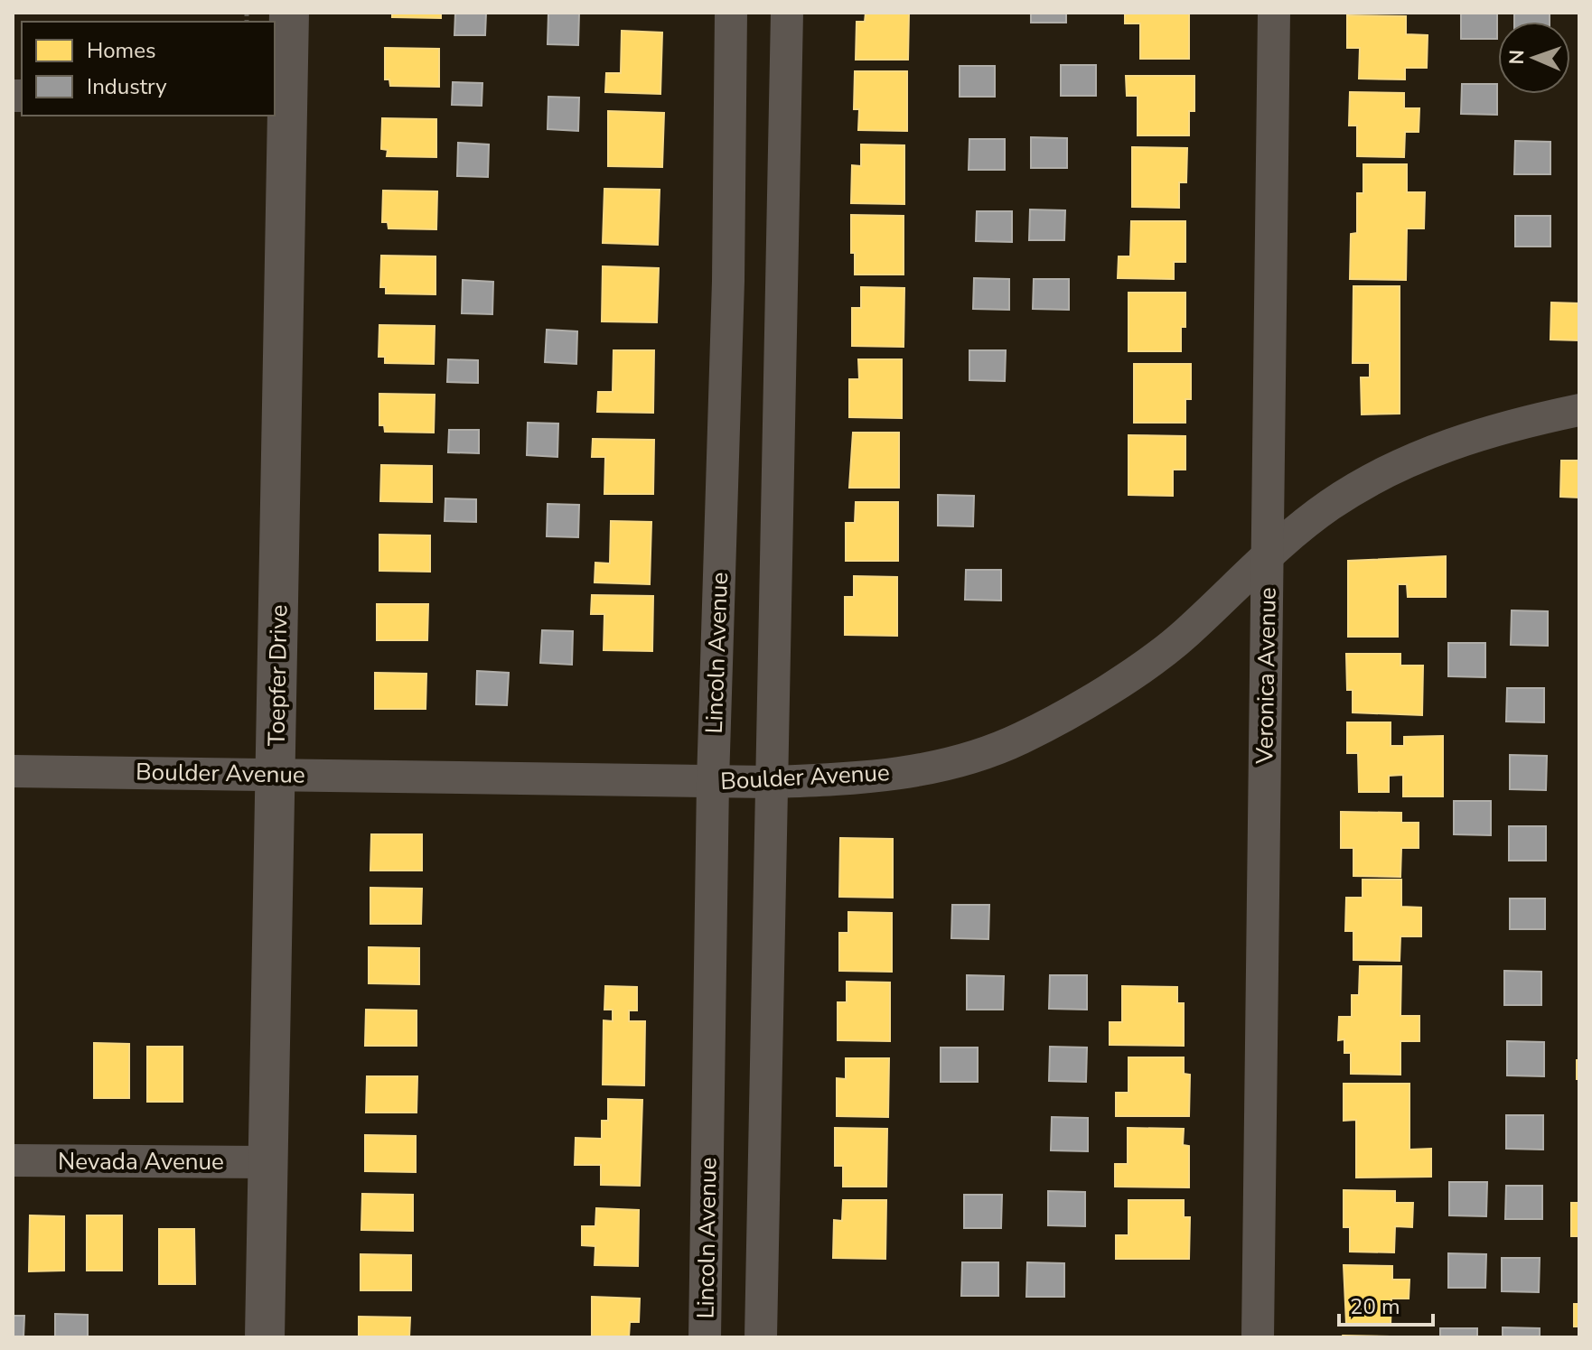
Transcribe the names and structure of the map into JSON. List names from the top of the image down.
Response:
{
  "streets": {
    "street": [
      "Lincoln Avenue",
      "Toepfer Drive",
      "Veronica Avenue",
      "Boulder Avenue",
      "Nevada Avenue"
    ]
  },
  "crossings": [
    ["Lincoln Avenue", "Boulder Avenue"],
    ["Toepfer Drive", "Boulder Avenue"],
    ["Toepfer Drive", "Nevada Avenue"],
    ["Veronica Avenue", "Boulder Avenue"]
  ],
  "legend": ["Homes", "Industry"],
  "scale_bar": "20 m",
  "north": "left"
}
